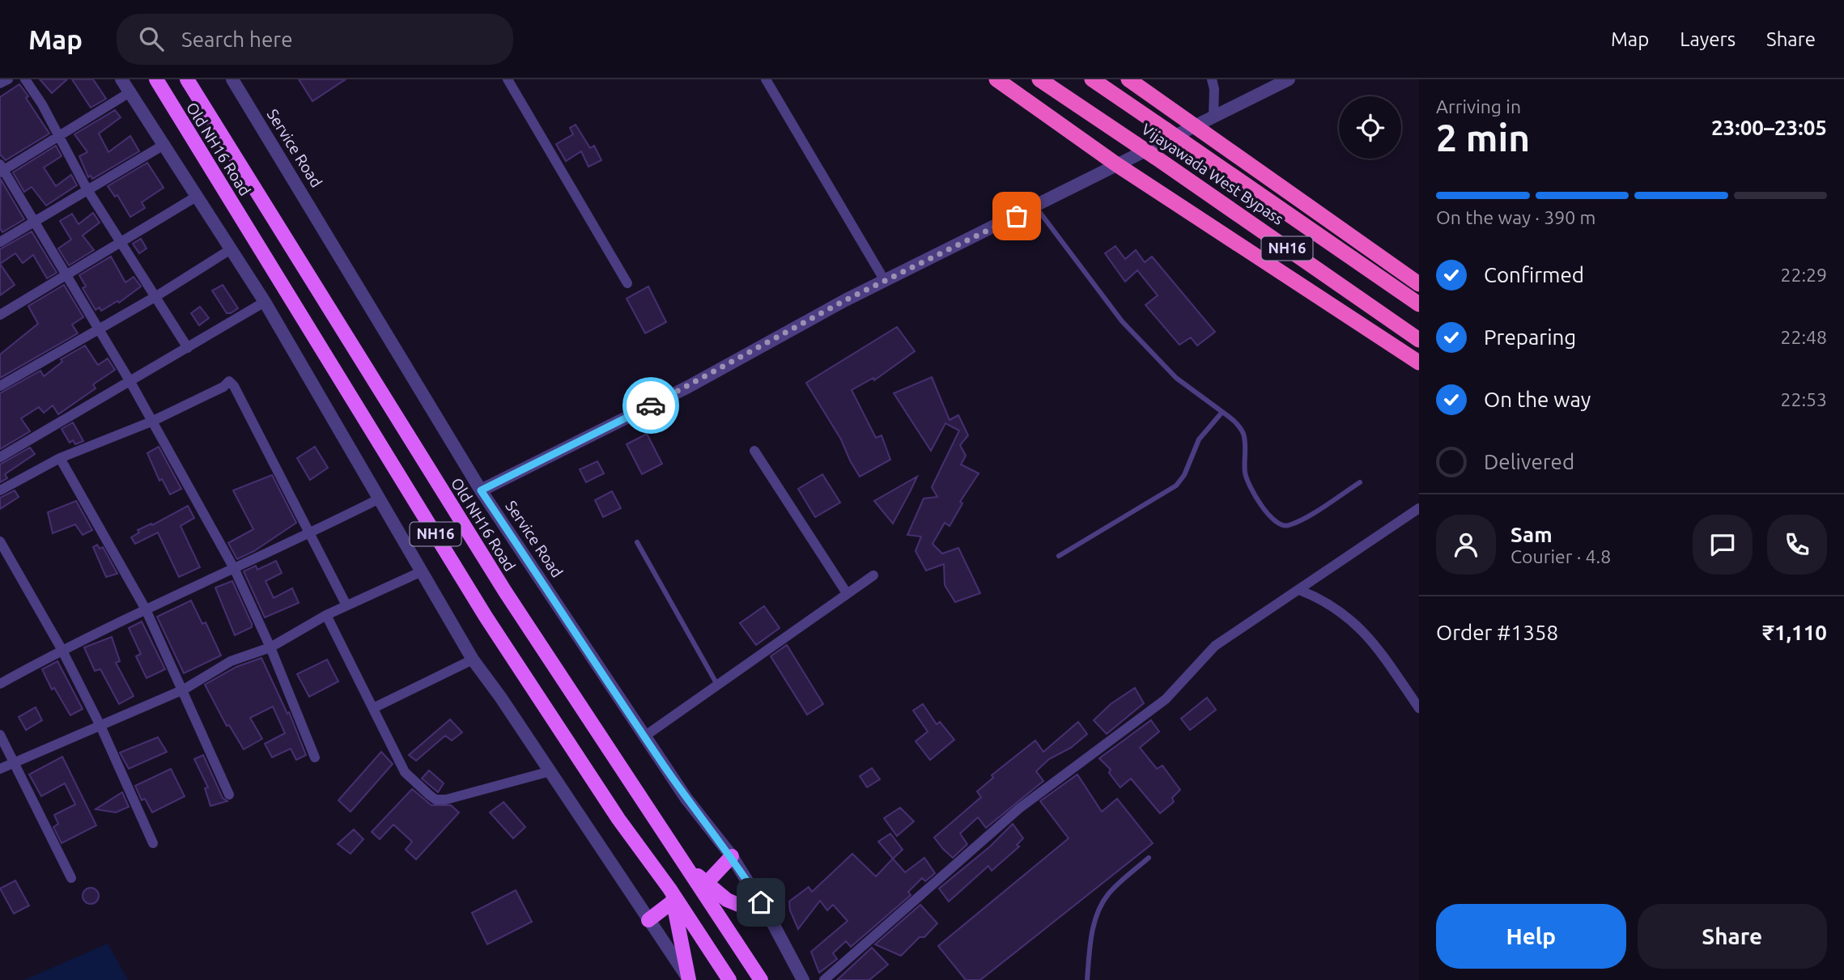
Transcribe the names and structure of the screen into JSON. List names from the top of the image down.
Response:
{
  "streets": {
    "highway": ["Vijayawada West Bypass", "NH16"],
    "main road": ["Old NH16 Road"],
    "street": ["Service Road"]
  },
  "page": {
    "header": "Map",
    "search": "Search here",
    "nav": ["Map", "Layers", "Share"],
    "heading": ["2 min", "Arriving in", "23:00–23:05"],
    "panel": [
      "Sam",
      "Courier · 4.8",
      "Order #1358",
      "₹1,110"
    ],
    "bar": "On the way · 390 m",
    "list": [
      ["Confirmed", "22:29"],
      ["Preparing", "22:48"],
      ["On the way", "22:53"],
      "Delivered"
    ],
    "buttons": ["Help", "Share"]
  }
}
